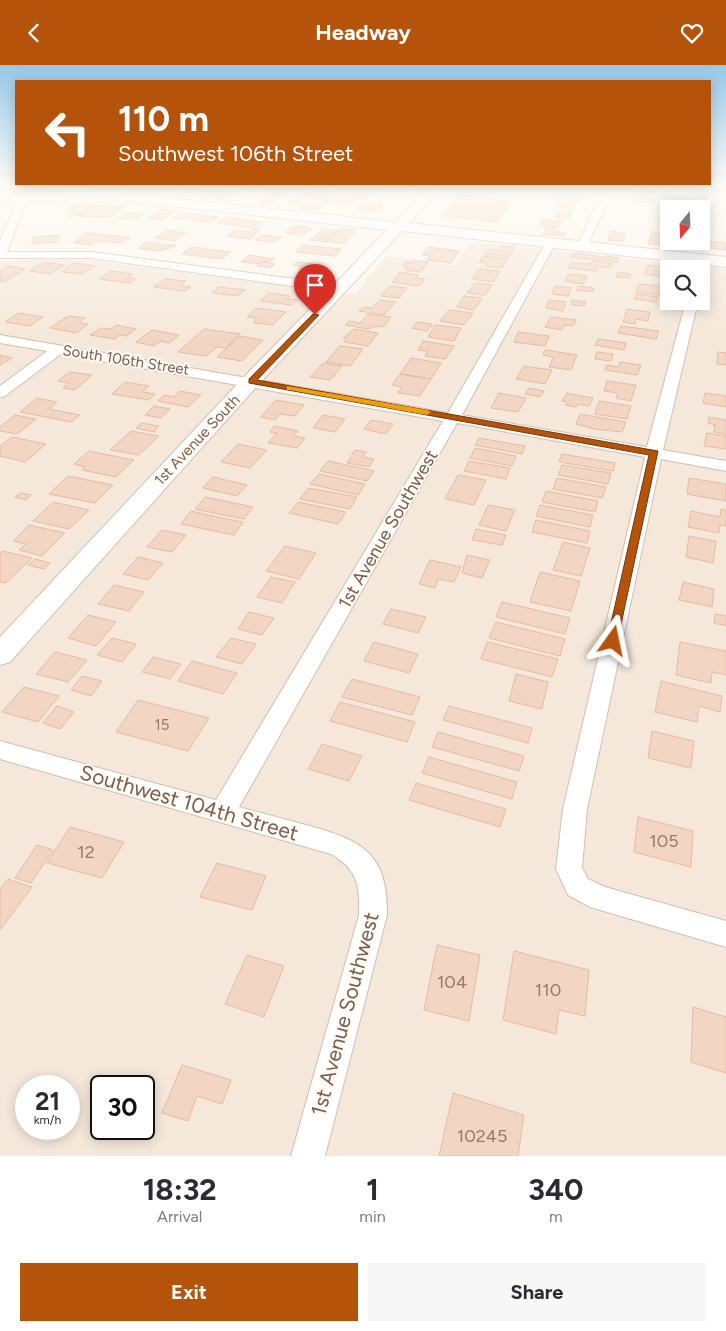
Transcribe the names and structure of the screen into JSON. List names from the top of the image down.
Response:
{
  "streets": {
    "street": [
      "South 106th Street",
      "1st Avenue South",
      "1st Avenue Southwest",
      "Southwest 104th Street"
    ]
  },
  "crossings": [
    ["South 106th Street", "1st Avenue South"],
    ["South 106th Street", "1st Avenue Southwest"],
    ["1st Avenue Southwest", "Southwest 104th Street"]
  ],
  "house_numbers": [
    "15",
    "105",
    "12",
    "104",
    "110",
    "10245"
  ],
  "north": "bottom",
  "page": {
    "header": "Headway",
    "turn": ["110 m", "Southwest 106th Street"],
    "speed": "21 km/h",
    "limit": "30",
    "eta": [
      "18:32",
      "Arrival",
      "1",
      "min",
      "340",
      "m"
    ],
    "buttons": ["Exit", "Share"]
  }
}
